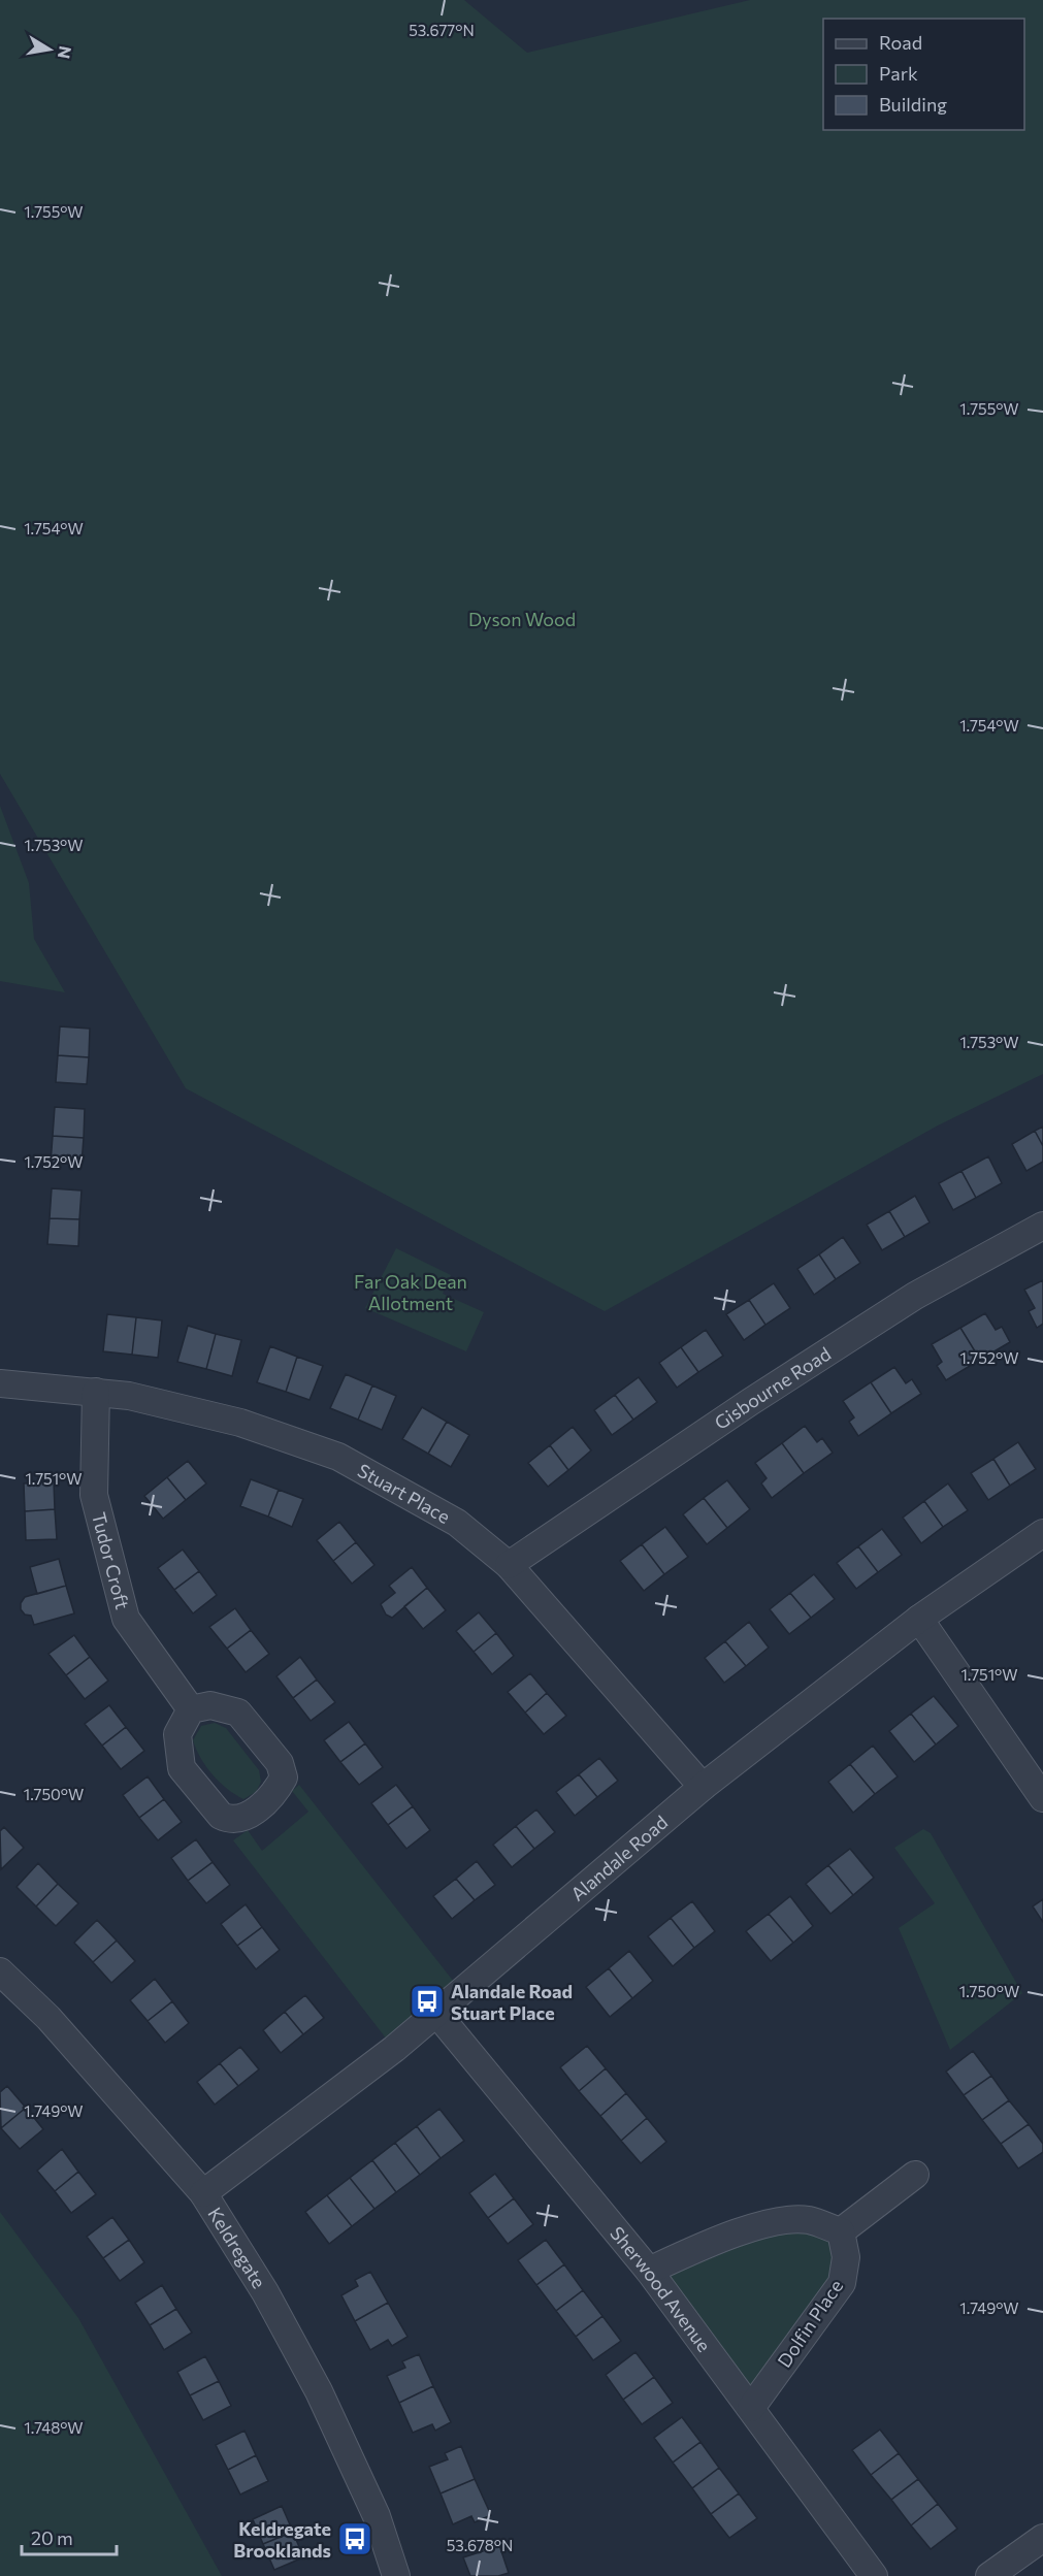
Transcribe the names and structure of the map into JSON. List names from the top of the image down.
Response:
{
  "streets": {
    "street": [
      "Gisbourne Road",
      "Stuart Place",
      "Tudor Croft",
      "Alandale Road",
      "Keldregate",
      "Sherwood Avenue",
      "Dolfin Place"
    ]
  },
  "crossings": [
    ["Gisbourne Road", "Stuart Place"],
    ["Stuart Place", "Tudor Croft"],
    ["Stuart Place", "Alandale Road"],
    ["Alandale Road", "Keldregate"],
    ["Alandale Road", "Sherwood Avenue"],
    ["Sherwood Avenue", "Dolfin Place"]
  ],
  "parks": ["Dyson Wood", "Far Oak Dean Allotment"],
  "places": {
    "bus stop": ["Alandale Road Stuart Place", "Keldregate Brooklands"]
  },
  "legend": ["Road", "Park", "Building"],
  "scale_bar": "20 m",
  "north": "right",
  "coordinates": [
    "53.677°N",
    "1.755°W",
    "1.754°W",
    "1.753°W",
    "1.752°W",
    "1.751°W",
    "1.750°W",
    "1.749°W",
    "1.748°W",
    "53.678°N"
  ]
}
